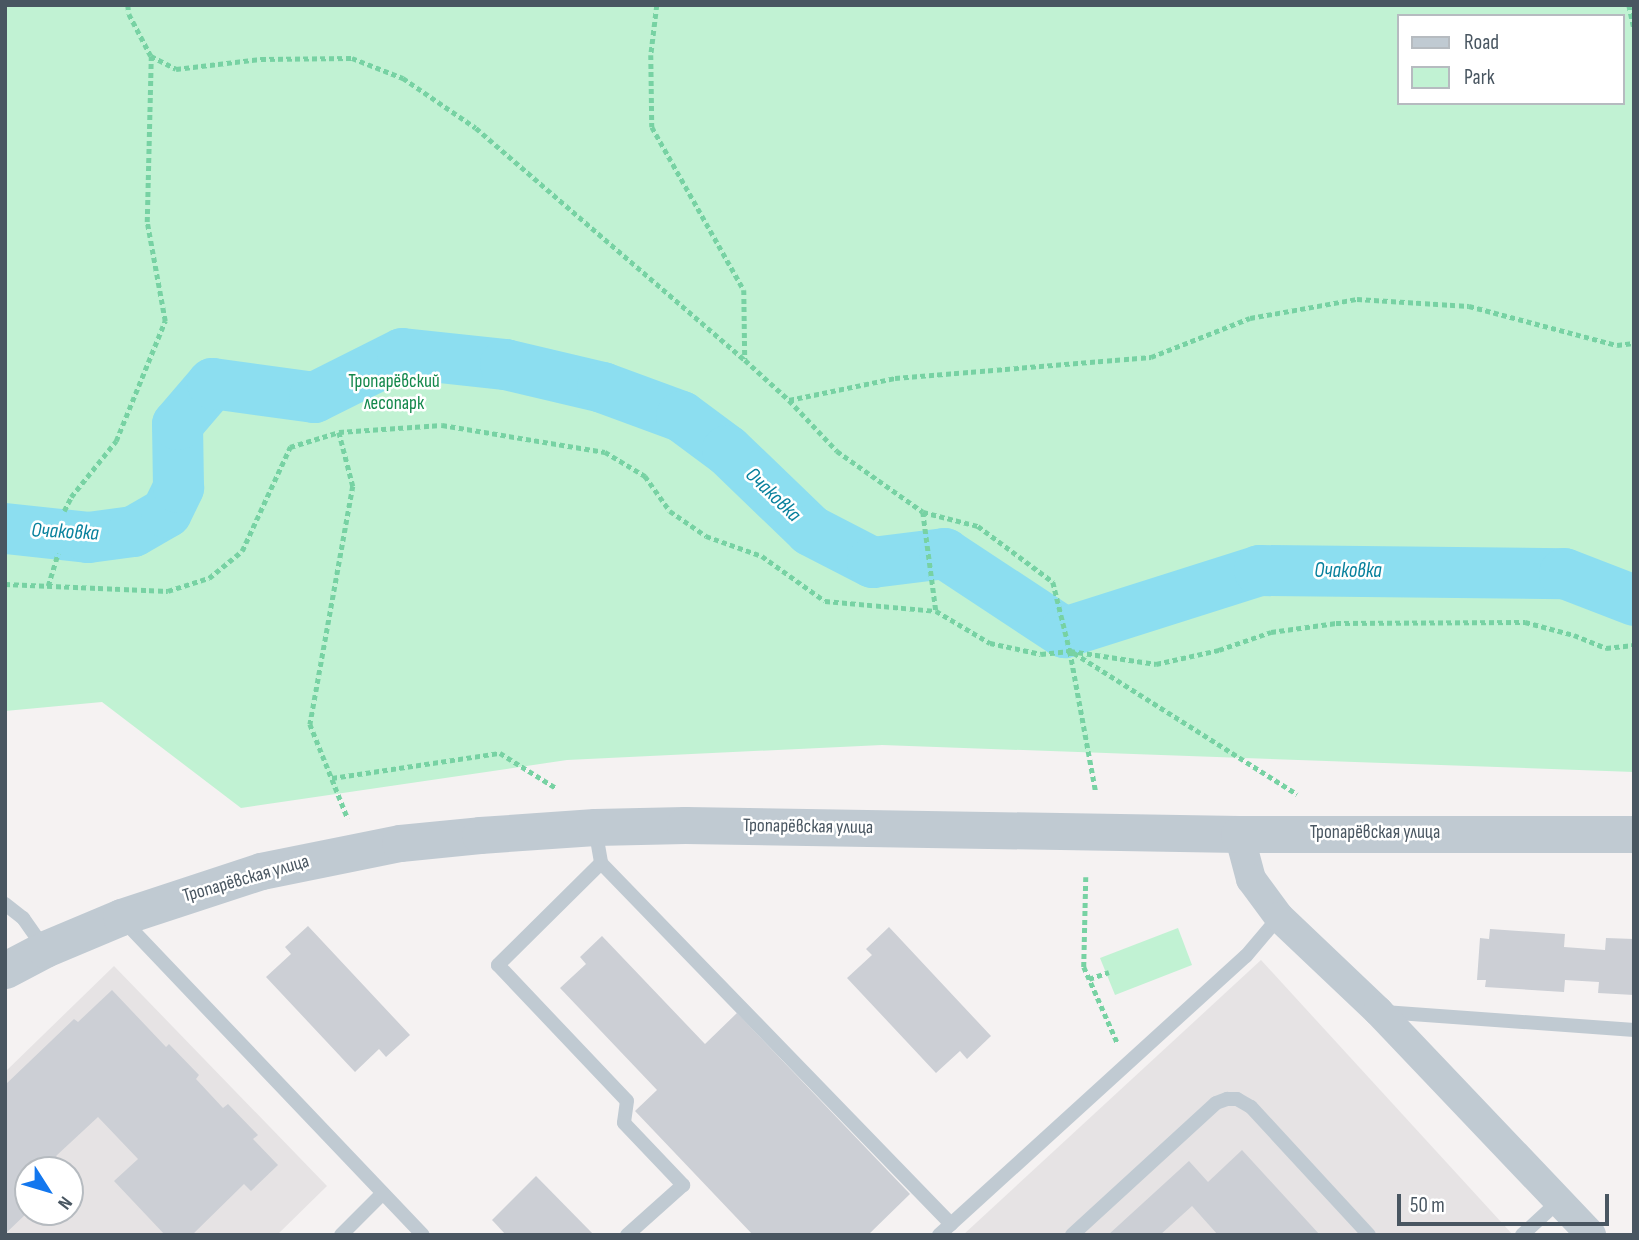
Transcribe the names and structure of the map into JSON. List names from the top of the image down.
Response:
{
  "streets": {
    "street": ["Тропарёвская улица"]
  },
  "water": ["Очаковка"],
  "parks": ["Тропарёвский лесопарк"],
  "legend": ["Road", "Park"],
  "scale_bar": "50 m",
  "north": "bottom right"
}
